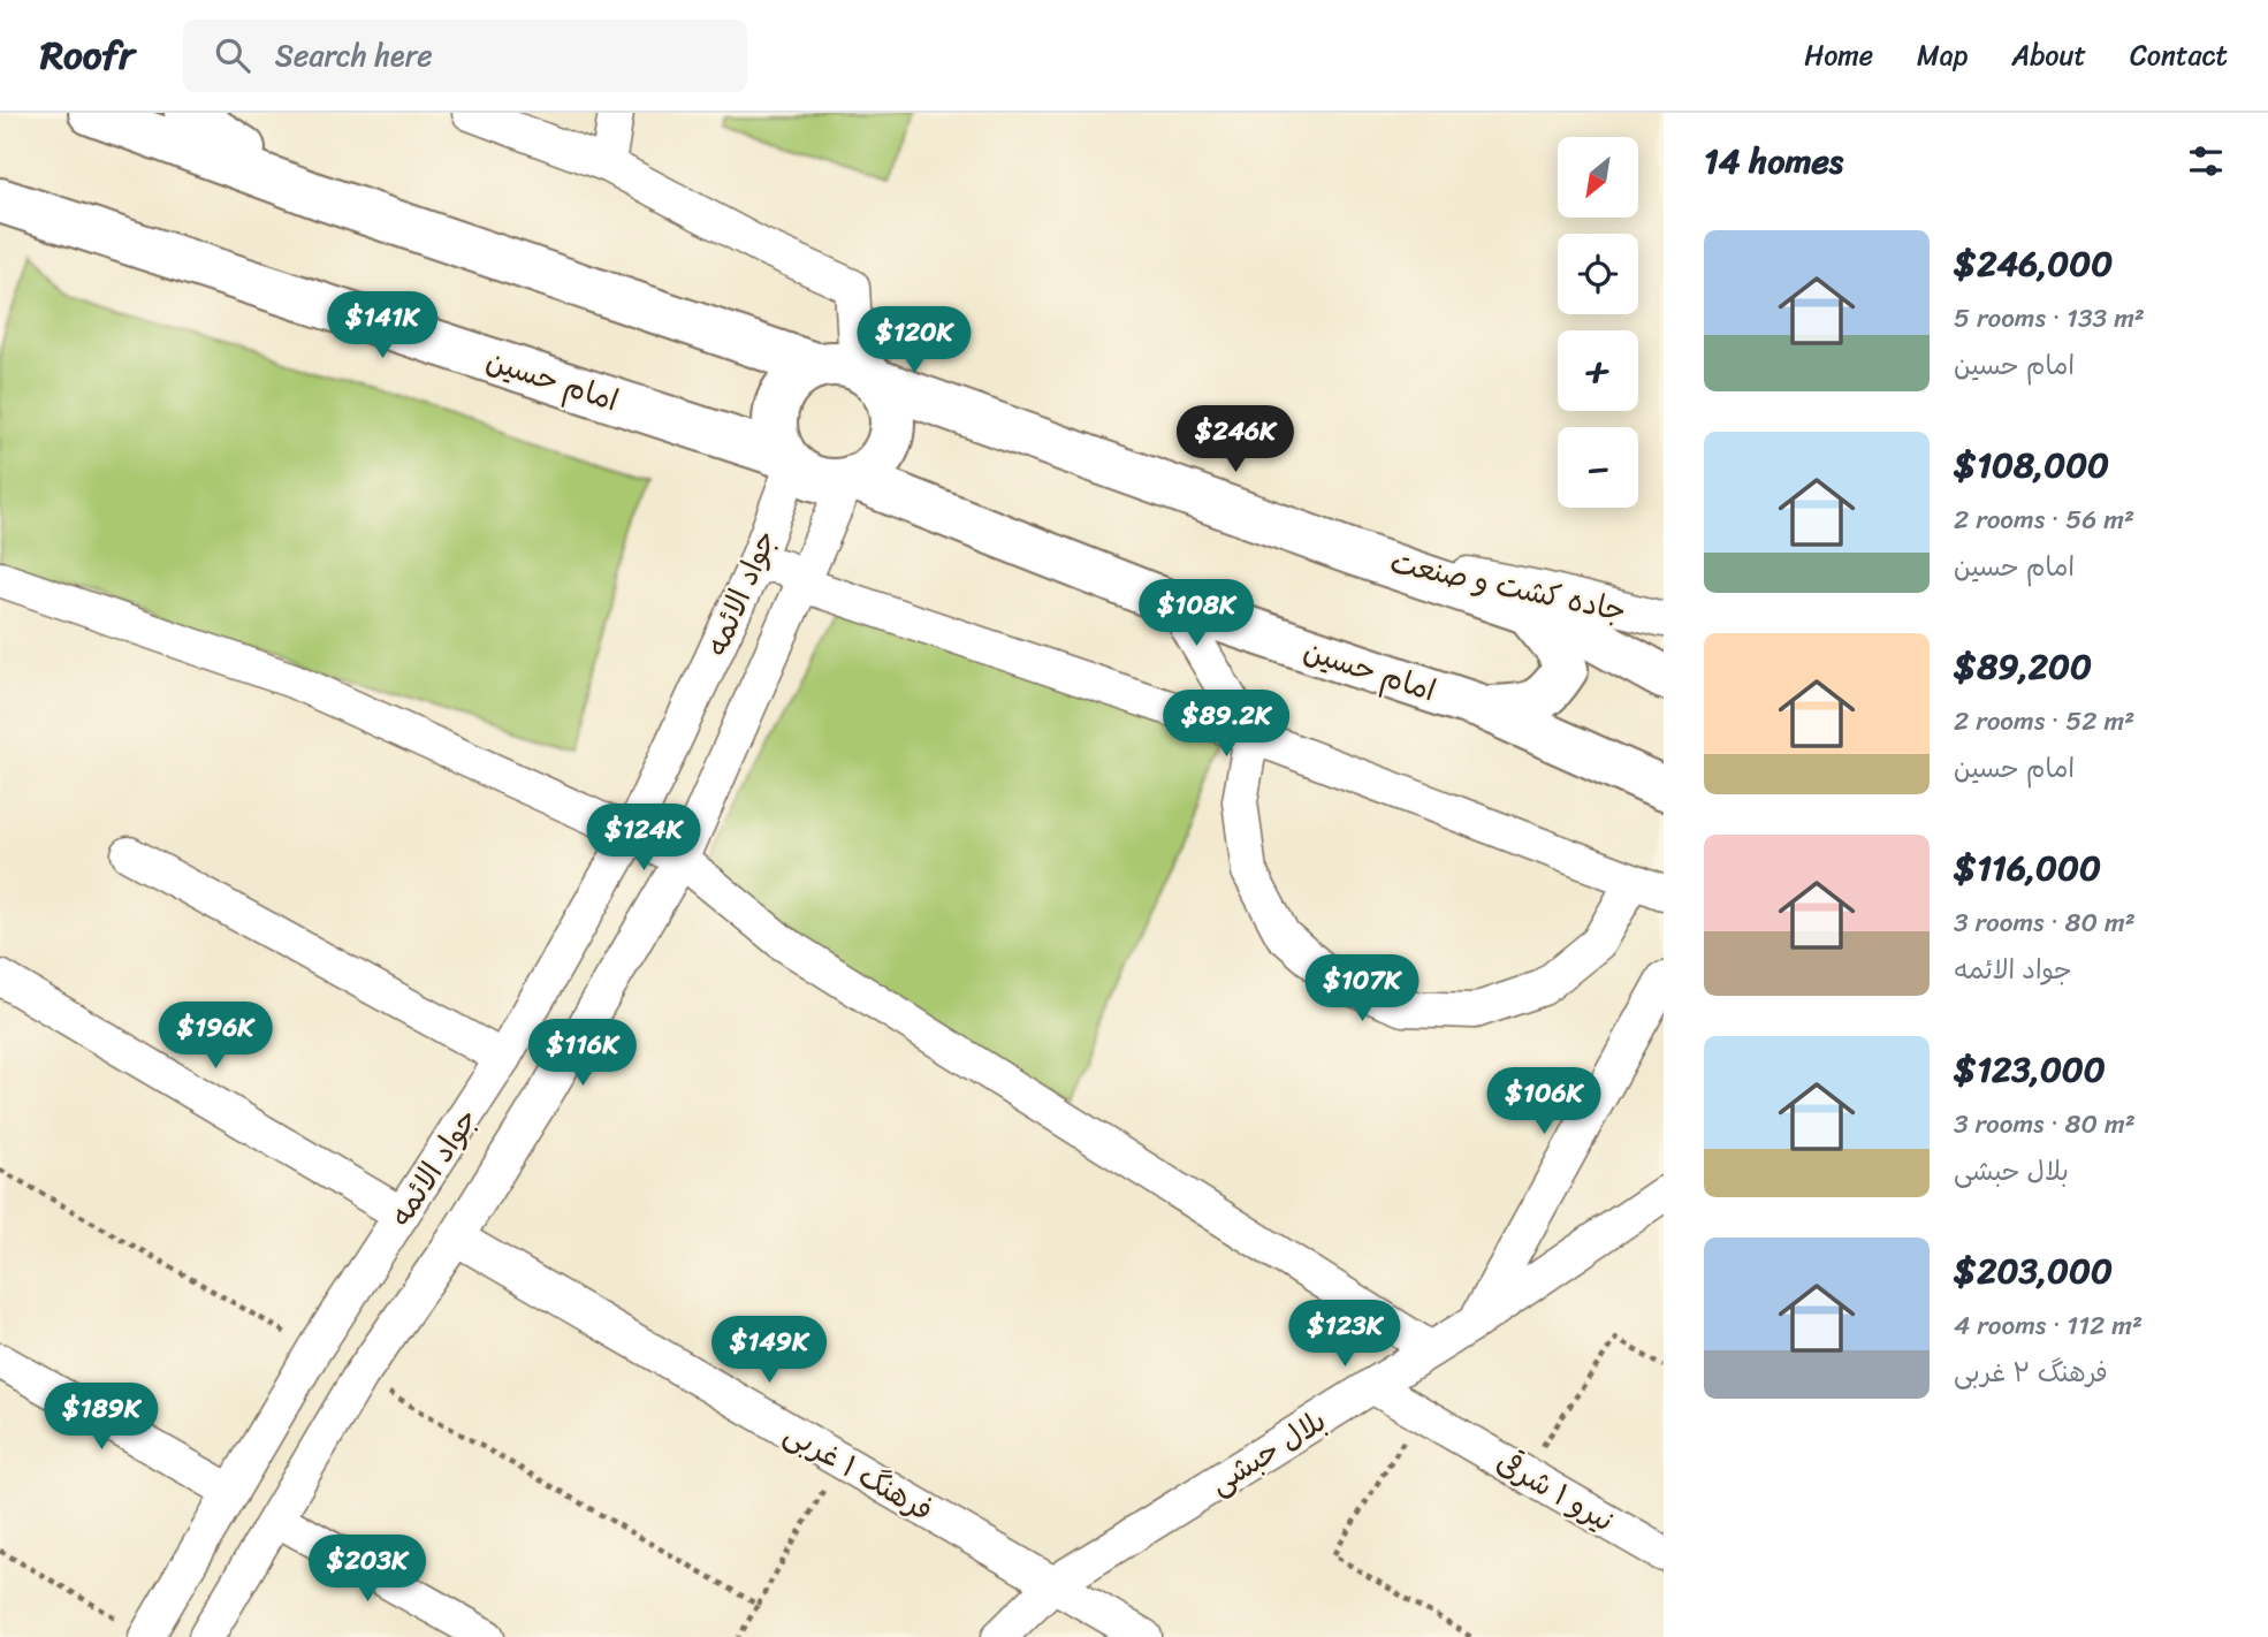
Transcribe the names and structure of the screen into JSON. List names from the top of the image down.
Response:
{
  "streets": {
    "main road": ["امام حسین"],
    "street": [
      "جاده کشت و صنعت",
      "جواد الائمه",
      "بلال حبشی",
      "فرهنگ ۱ غربی",
      "نیرو ۱ شرقی"
    ]
  },
  "crossings": [
    ["امام حسین", "جواد الائمه"],
    ["جواد الائمه", "فرهنگ ۱ غربی"],
    ["بلال حبشی", "فرهنگ ۱ غربی"],
    ["بلال حبشی", "نیرو ۱ شرقی"]
  ],
  "north": "bottom left",
  "page": {
    "header": "Roofr",
    "search": "Search here",
    "nav": [
      "Home",
      "Map",
      "About",
      "Contact"
    ],
    "heading": "14 homes",
    "map_buttons": ["+", "−"],
    "list": [
      {
        "name": "$246,000",
        "note": "5 rooms · 133 m² · امام حسین"
      },
      {
        "name": "$108,000",
        "note": "2 rooms · 56 m² · امام حسین"
      },
      {
        "name": "$89,200",
        "note": "2 rooms · 52 m² · امام حسین"
      },
      {
        "name": "$116,000",
        "note": "3 rooms · 80 m² · جواد الائمه"
      },
      {
        "name": "$123,000",
        "note": "3 rooms · 80 m² · بلال حبشی"
      },
      {
        "name": "$203,000",
        "note": "4 rooms · 112 m² · فرهنگ ۲ غربی"
      }
    ],
    "price": [
      "$141K",
      "$120K",
      "$246K",
      "$108K",
      "$89.2K",
      "$124K",
      "$107K",
      "$196K",
      "$116K",
      "$106K",
      "$123K",
      "$149K",
      "$189K",
      "$203K"
    ]
  }
}
